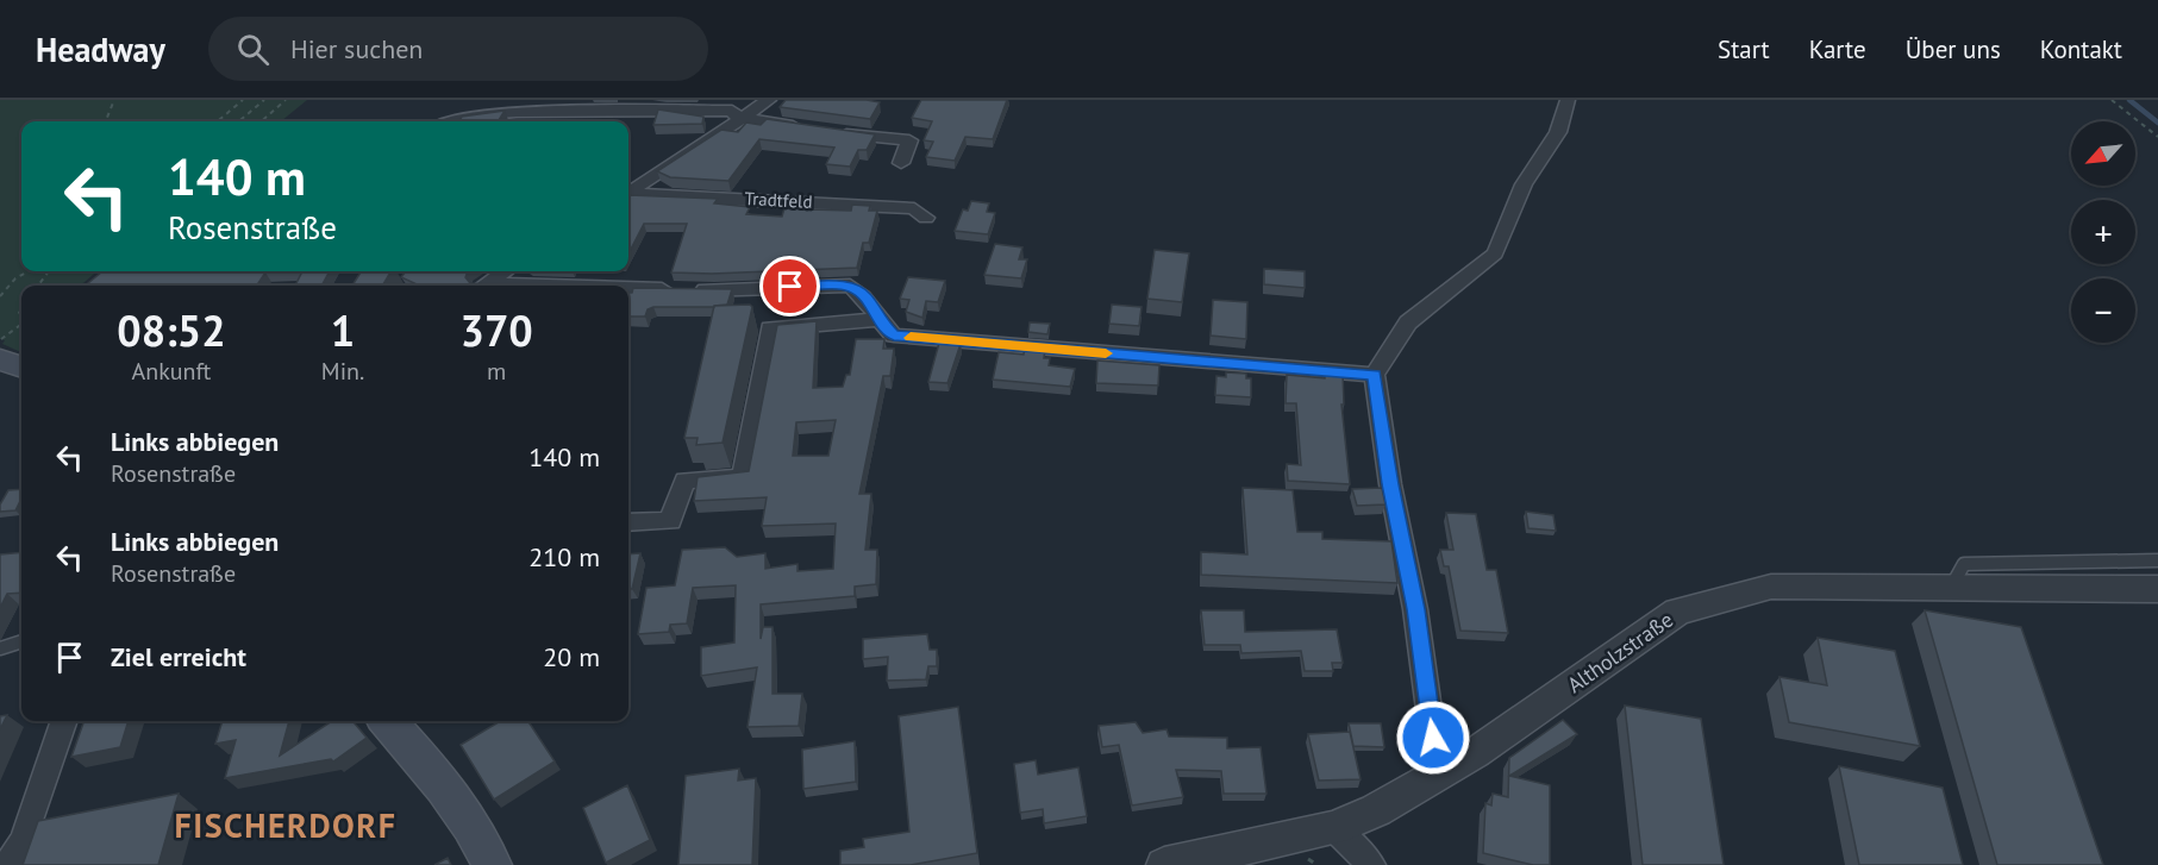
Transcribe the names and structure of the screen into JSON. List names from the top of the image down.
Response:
{
  "streets": {
    "street": ["Tradtfeld", "Altholzstraße"]
  },
  "districts": ["FISCHERDORF"],
  "north": "bottom left",
  "page": {
    "header": "Headway",
    "search": "Hier suchen",
    "nav": [
      "Start",
      "Karte",
      "Über uns",
      "Kontakt"
    ],
    "map_buttons": ["+", "−"],
    "turn": ["140 m", "Rosenstraße"],
    "eta": [
      "08:52",
      "Ankunft",
      "1",
      "Min.",
      "370",
      "m"
    ],
    "list": [
      {
        "name": "Links abbiegen",
        "note": "Rosenstraße",
        "value": "140 m"
      },
      {
        "name": "Links abbiegen",
        "note": "Rosenstraße",
        "value": "210 m"
      },
      {
        "name": "Ziel erreicht",
        "value": "20 m"
      }
    ]
  }
}
